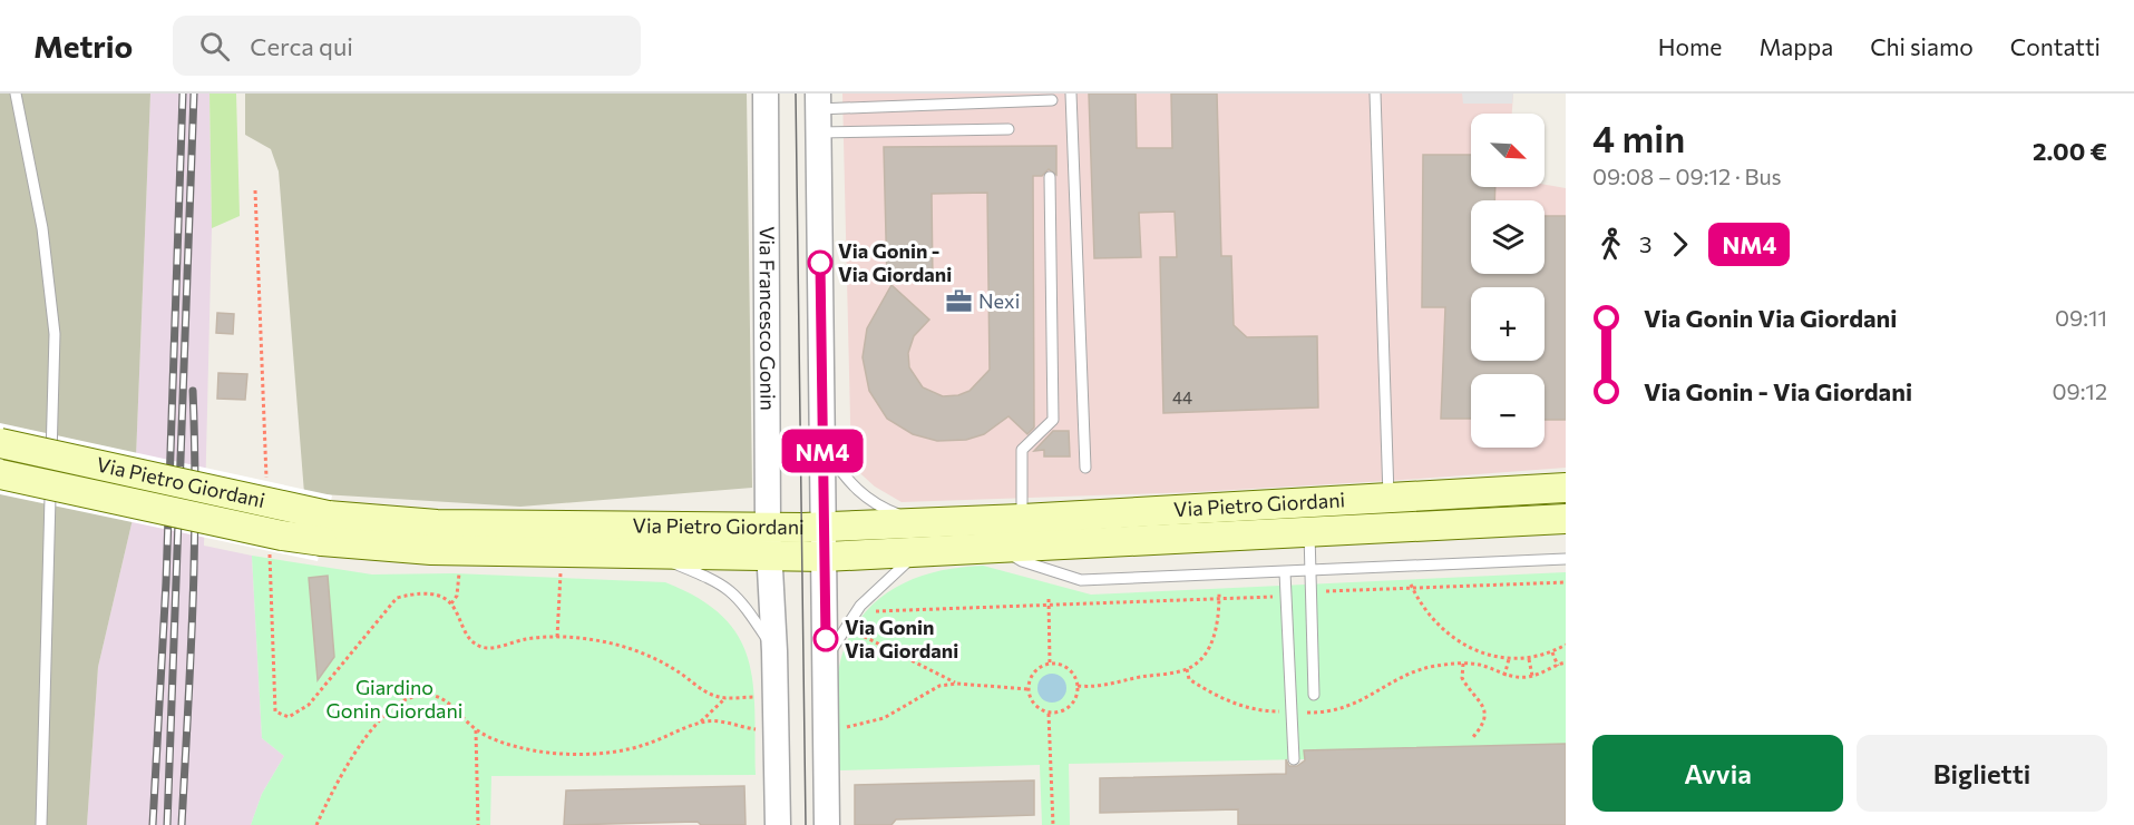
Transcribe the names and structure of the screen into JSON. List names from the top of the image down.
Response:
{
  "streets": {
    "main road": ["Via Pietro Giordani"],
    "street": ["Via Francesco Gonin"]
  },
  "crossings": [
    ["Via Francesco Gonin", "Via Pietro Giordani"]
  ],
  "parks": ["Giardino Gonin Giordani"],
  "places": {
    "other": ["Via Gonin - Via Giordani", "Via Gonin Via Giordani"],
    "office": ["Nexi"]
  },
  "lines": ["bus line NM4"],
  "house_numbers": ["44"],
  "north": "bottom right",
  "page": {
    "header": "Metrio",
    "search": "Cerca qui",
    "nav": [
      "Home",
      "Mappa",
      "Chi siamo",
      "Contatti"
    ],
    "on_map": "NM4",
    "heading": ["4 min", "09:08 – 09:12 · Bus", "2.00 €"],
    "map_buttons": ["+", "−"],
    "legs": ["3", "NM4"],
    "list": [
      {
        "name": "Via Gonin Via Giordani",
        "value": "09:11"
      },
      {
        "name": "Via Gonin - Via Giordani",
        "value": "09:12"
      }
    ],
    "buttons": ["Avvia", "Biglietti"]
  }
}
